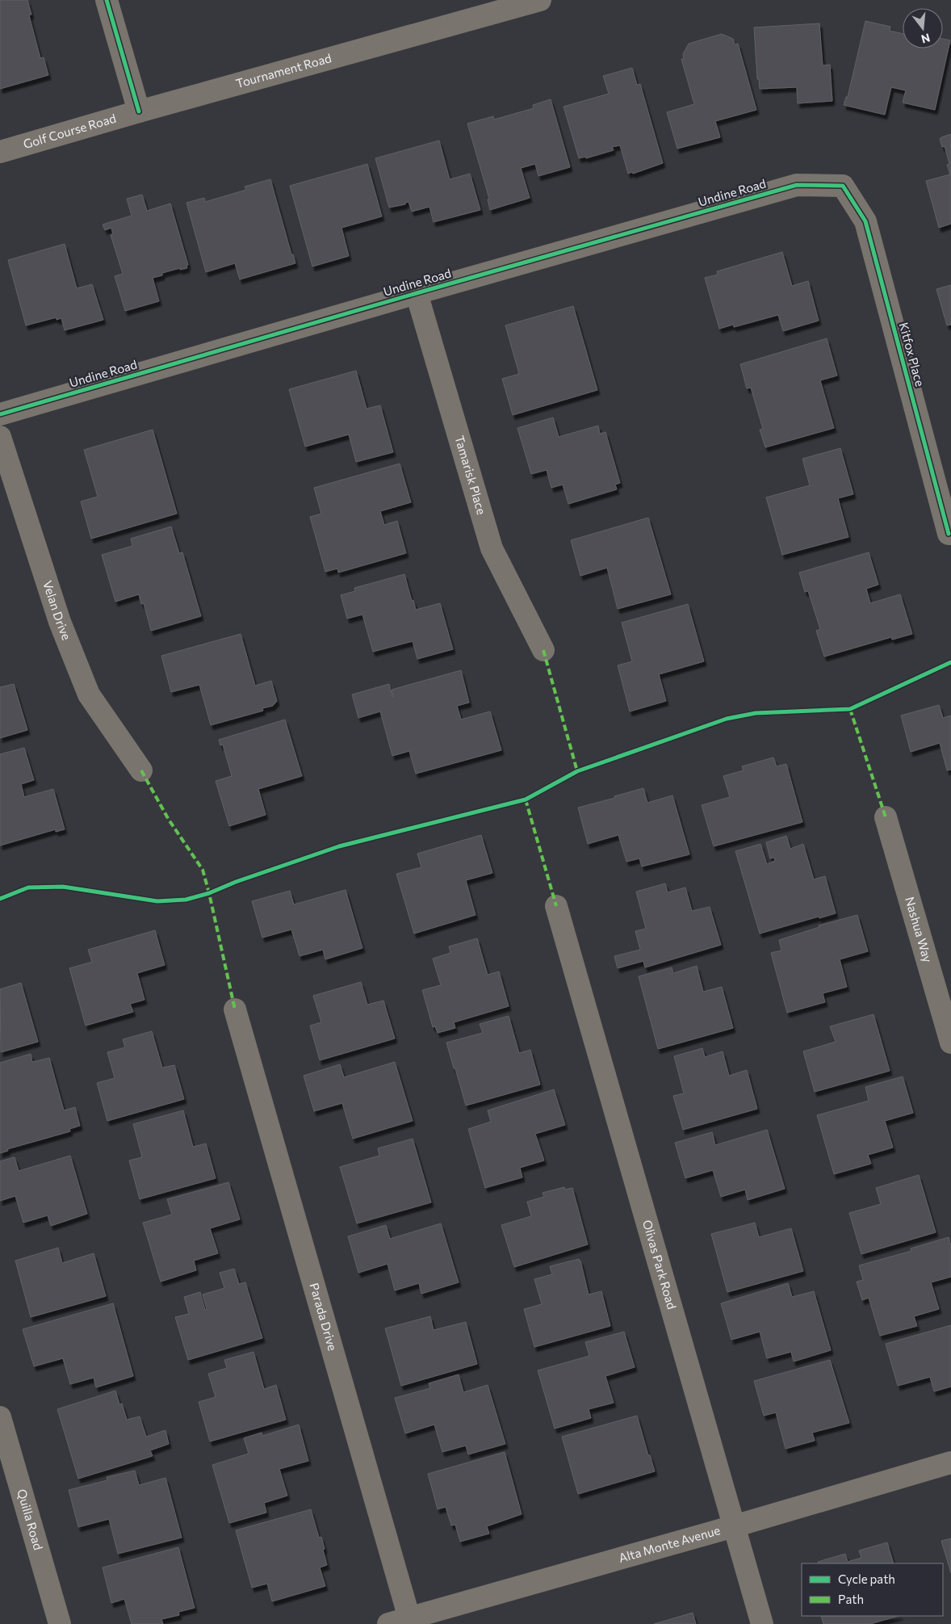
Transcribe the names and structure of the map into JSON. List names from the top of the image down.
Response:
{
  "streets": {
    "street": [
      "Tournament Road",
      "Golf Course Road",
      "Undine Road",
      "Kitfox Place",
      "Tamarisk Place",
      "Velan Drive",
      "Nashua Way",
      "Olivas Park Road",
      "Parada Drive",
      "Quilla Road",
      "Alta Monte Avenue"
    ]
  },
  "crossings": [
    ["Tournament Road", "Golf Course Road"],
    ["Undine Road", "Kitfox Place"],
    ["Undine Road", "Tamarisk Place"],
    ["Olivas Park Road", "Alta Monte Avenue"],
    ["Parada Drive", "Alta Monte Avenue"]
  ],
  "legend": ["Cycle path", "Path"],
  "north": "bottom"
}
